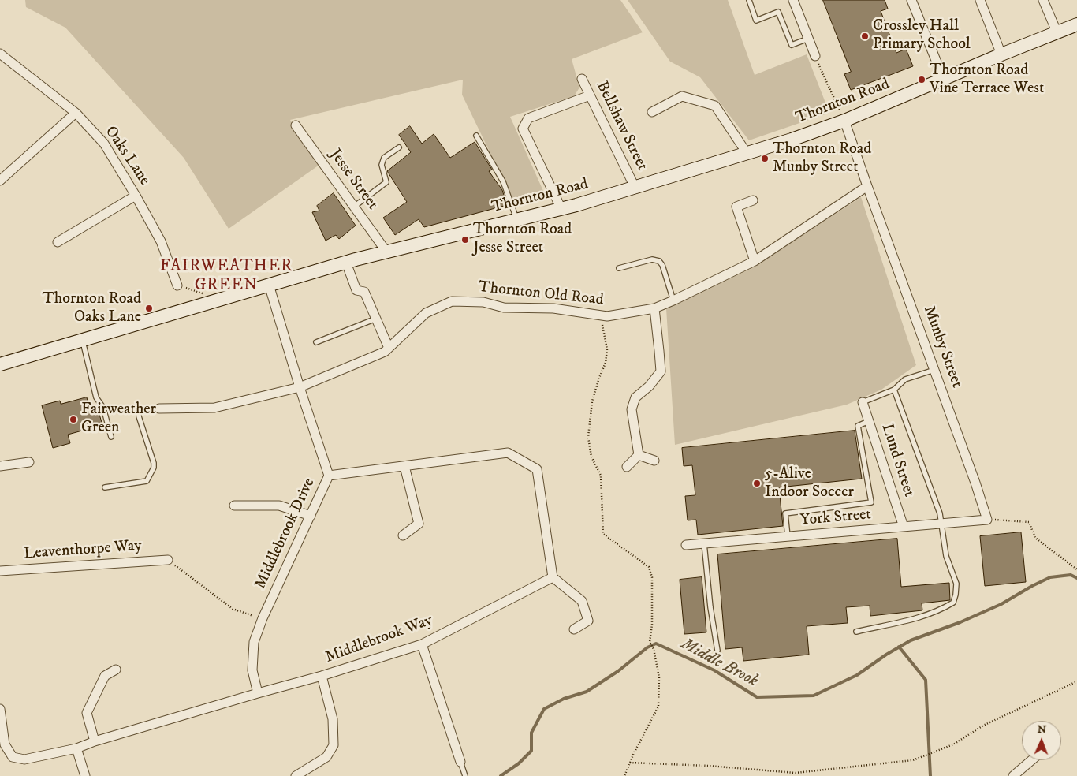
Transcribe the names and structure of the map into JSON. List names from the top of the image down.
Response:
{
  "streets": {
    "main road": ["Thornton Road"],
    "street": [
      "Bellshaw Street",
      "Oaks Lane",
      "Jesse Street",
      "Thornton Old Road",
      "Munby Street",
      "Lund Street",
      "York Street",
      "Middlebrook Drive",
      "Leaventhorpe Way",
      "Middlebrook Way"
    ]
  },
  "crossings": [
    ["Thornton Road", "Bellshaw Street"],
    ["Thornton Road", "Jesse Street"],
    ["Thornton Road", "Middlebrook Drive"],
    ["Thornton Old Road", "Munby Street"],
    ["Thornton Old Road", "Middlebrook Drive"],
    ["Munby Street", "York Street"],
    ["Lund Street", "York Street"],
    ["Middlebrook Drive", "Middlebrook Way"]
  ],
  "districts": ["FAIRWEATHER GREEN"],
  "water": ["Middle Brook"],
  "places": [
    "Crossley Hall Primary School",
    "Thornton Road Vine Terrace West",
    "Thornton Road Munby Street",
    "Thornton Road Jesse Street",
    "Thornton Road Oaks Lane",
    "Fairweather Green",
    "5-Alive Indoor Soccer"
  ],
  "north": "top"
}
